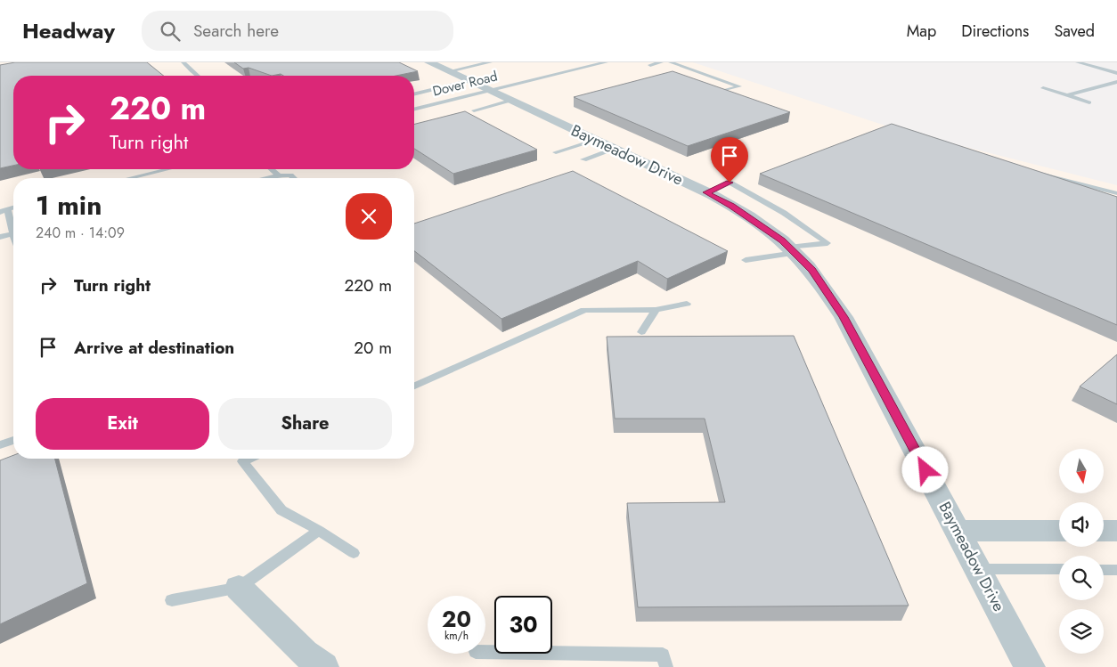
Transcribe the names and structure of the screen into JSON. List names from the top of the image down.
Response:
{
  "streets": {
    "street": ["Baymeadow Drive"],
    "lane": ["Dover Road"]
  },
  "crossings": [
    ["Dover Road", "Baymeadow Drive"]
  ],
  "north": "bottom",
  "page": {
    "header": "Headway",
    "search": "Search here",
    "nav": ["Map", "Directions", "Saved"],
    "turn": ["220 m", "Turn right"],
    "heading": ["1 min", "240 m · 14:09"],
    "list": [
      {
        "name": "Turn right",
        "value": "220 m"
      },
      {
        "name": "Arrive at destination",
        "value": "20 m"
      }
    ],
    "buttons": ["Exit", "Share"],
    "speed": "20 km/h",
    "limit": "30"
  }
}
